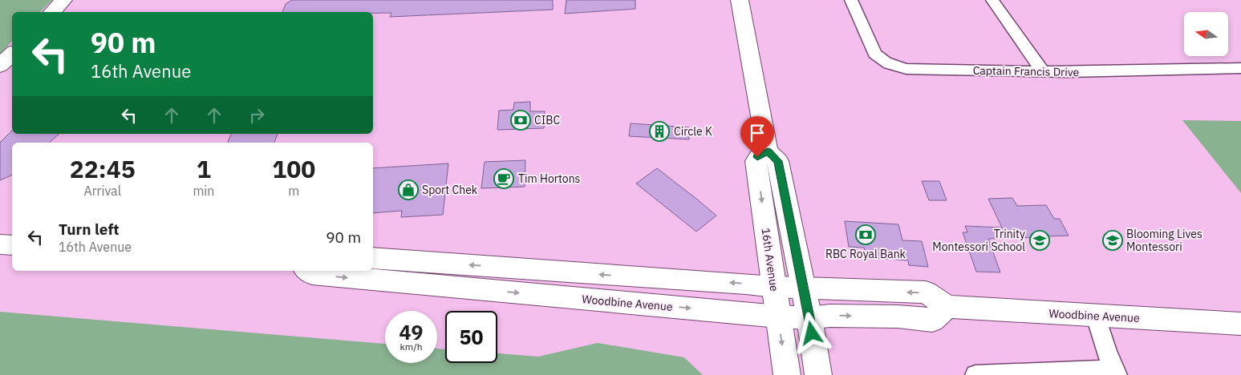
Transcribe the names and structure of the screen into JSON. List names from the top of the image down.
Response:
{
  "streets": {
    "main road": ["16th Avenue", "Woodbine Avenue"],
    "street": ["Captain Francis Drive"]
  },
  "crossings": [
    ["16th Avenue", "Woodbine Avenue"]
  ],
  "places": {
    "bank": ["CIBC", "RBC Royal Bank"],
    "building": ["Circle K"],
    "cafe": ["Tim Hortons"],
    "shop": ["Sport Chek"],
    "school or university": ["Trinity Montessori School", "Blooming Lives Montessori"]
  },
  "north": "left",
  "page": {
    "turn": ["90 m", "16th Avenue"],
    "eta": [
      "22:45",
      "Arrival",
      "1",
      "min",
      "100",
      "m"
    ],
    "list": [
      {
        "name": "Turn left",
        "note": "16th Avenue",
        "value": "90 m"
      }
    ],
    "speed": "49 km/h",
    "limit": "50"
  }
}
